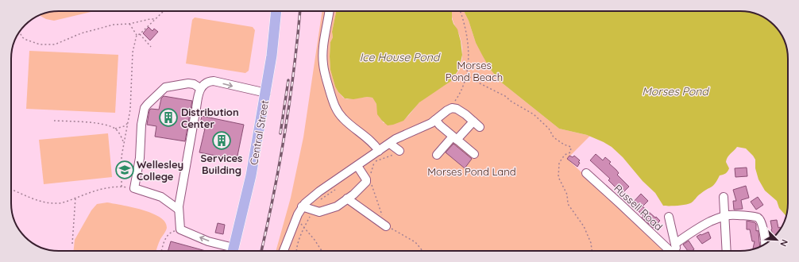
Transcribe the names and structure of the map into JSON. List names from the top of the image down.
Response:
{
  "streets": {
    "main road": ["Central Street"],
    "street": ["Russell Road"]
  },
  "water": ["Ice House Pond", "Morses Pond"],
  "parks": ["Morses Pond Beach", "Morses Pond Land"],
  "places": {
    "building": ["Distribution Center", "Services Building"],
    "school or university": ["Wellesley College"]
  },
  "north": "bottom right"
}
